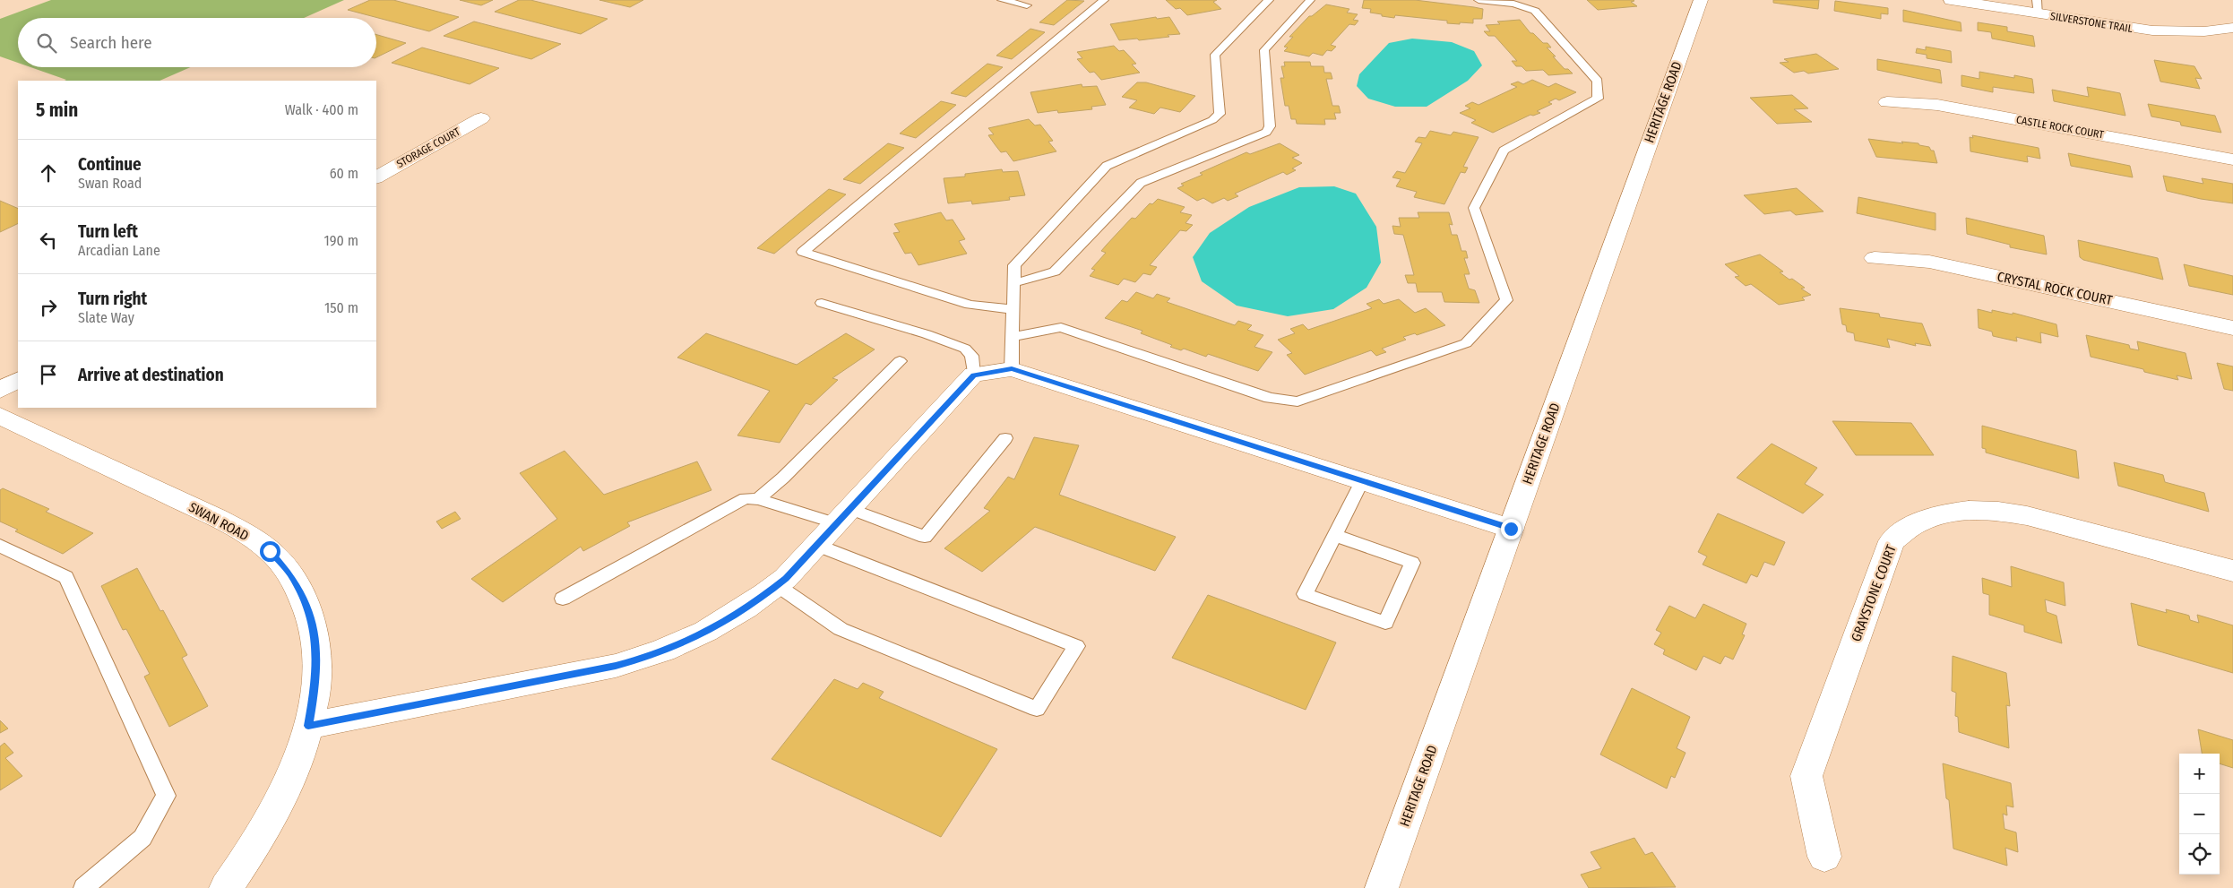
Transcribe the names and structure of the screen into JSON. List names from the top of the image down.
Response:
{
  "streets": {
    "street": [
      "SILVERSTONE TRAIL",
      "HERITAGE ROAD",
      "CASTLE ROCK COURT",
      "STORAGE COURT",
      "CRYSTAL ROCK COURT",
      "SWAN ROAD",
      "GRAYSTONE COURT"
    ]
  },
  "page": {
    "search": "Search here",
    "heading": ["5 min", "Walk · 400 m"],
    "list": [
      ["Continue", "Swan Road", "60 m"],
      ["Turn left", "Arcadian Lane", "190 m"],
      ["Turn right", "Slate Way", "150 m"],
      "Arrive at destination"
    ],
    "map_buttons": ["+", "−"]
  }
}
